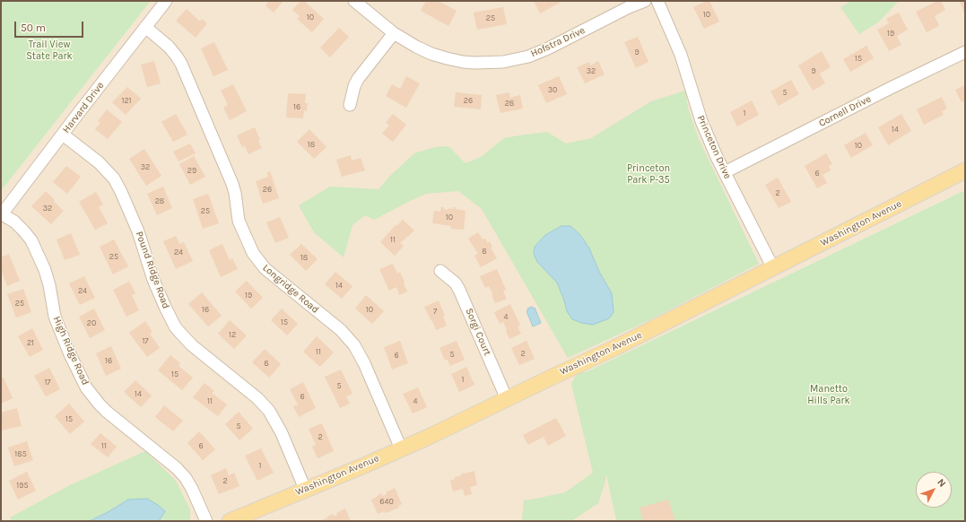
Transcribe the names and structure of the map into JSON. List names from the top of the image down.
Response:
{
  "streets": {
    "main road": ["Washington Avenue"],
    "street": [
      "Hofstra Drive",
      "Harvard Drive",
      "Cornell Drive",
      "Princeton Drive",
      "Pound Ridge Road",
      "Longridge Road",
      "Sorgi Court",
      "High Ridge Road"
    ]
  },
  "crossings": [
    ["Harvard Drive", "Pound Ridge Road"],
    ["Harvard Drive", "Longridge Road"],
    ["Harvard Drive", "High Ridge Road"],
    ["Cornell Drive", "Princeton Drive"],
    ["Princeton Drive", "Washington Avenue"],
    ["Washington Avenue", "Pound Ridge Road"],
    ["Washington Avenue", "Longridge Road"],
    ["Washington Avenue", "Sorgi Court"]
  ],
  "parks": ["Trail View State Park", "Princeton Park P-35", "Manetto Hills Park"],
  "house_numbers": [
    "10",
    "10",
    "25",
    "19",
    "9",
    "15",
    "32",
    "9",
    "30",
    "5",
    "121",
    "26",
    "28",
    "16",
    "1",
    "14",
    "18",
    "10",
    "32",
    "29",
    "6",
    "26",
    "2",
    "28",
    "32",
    "25",
    "10",
    "11",
    "8",
    "24",
    "25",
    "18",
    "14",
    "24",
    "19",
    "25",
    "16",
    "10",
    "7",
    "4",
    "15",
    "20",
    "12",
    "17",
    "21",
    "11",
    "2",
    "5",
    "6",
    "16",
    "8",
    "15",
    "1",
    "17",
    "5",
    "14",
    "6",
    "11",
    "4",
    "15",
    "5",
    "2",
    "11",
    "6",
    "185",
    "1",
    "2",
    "195",
    "640"
  ],
  "scale_bar": "50 m",
  "north": "top right"
}
